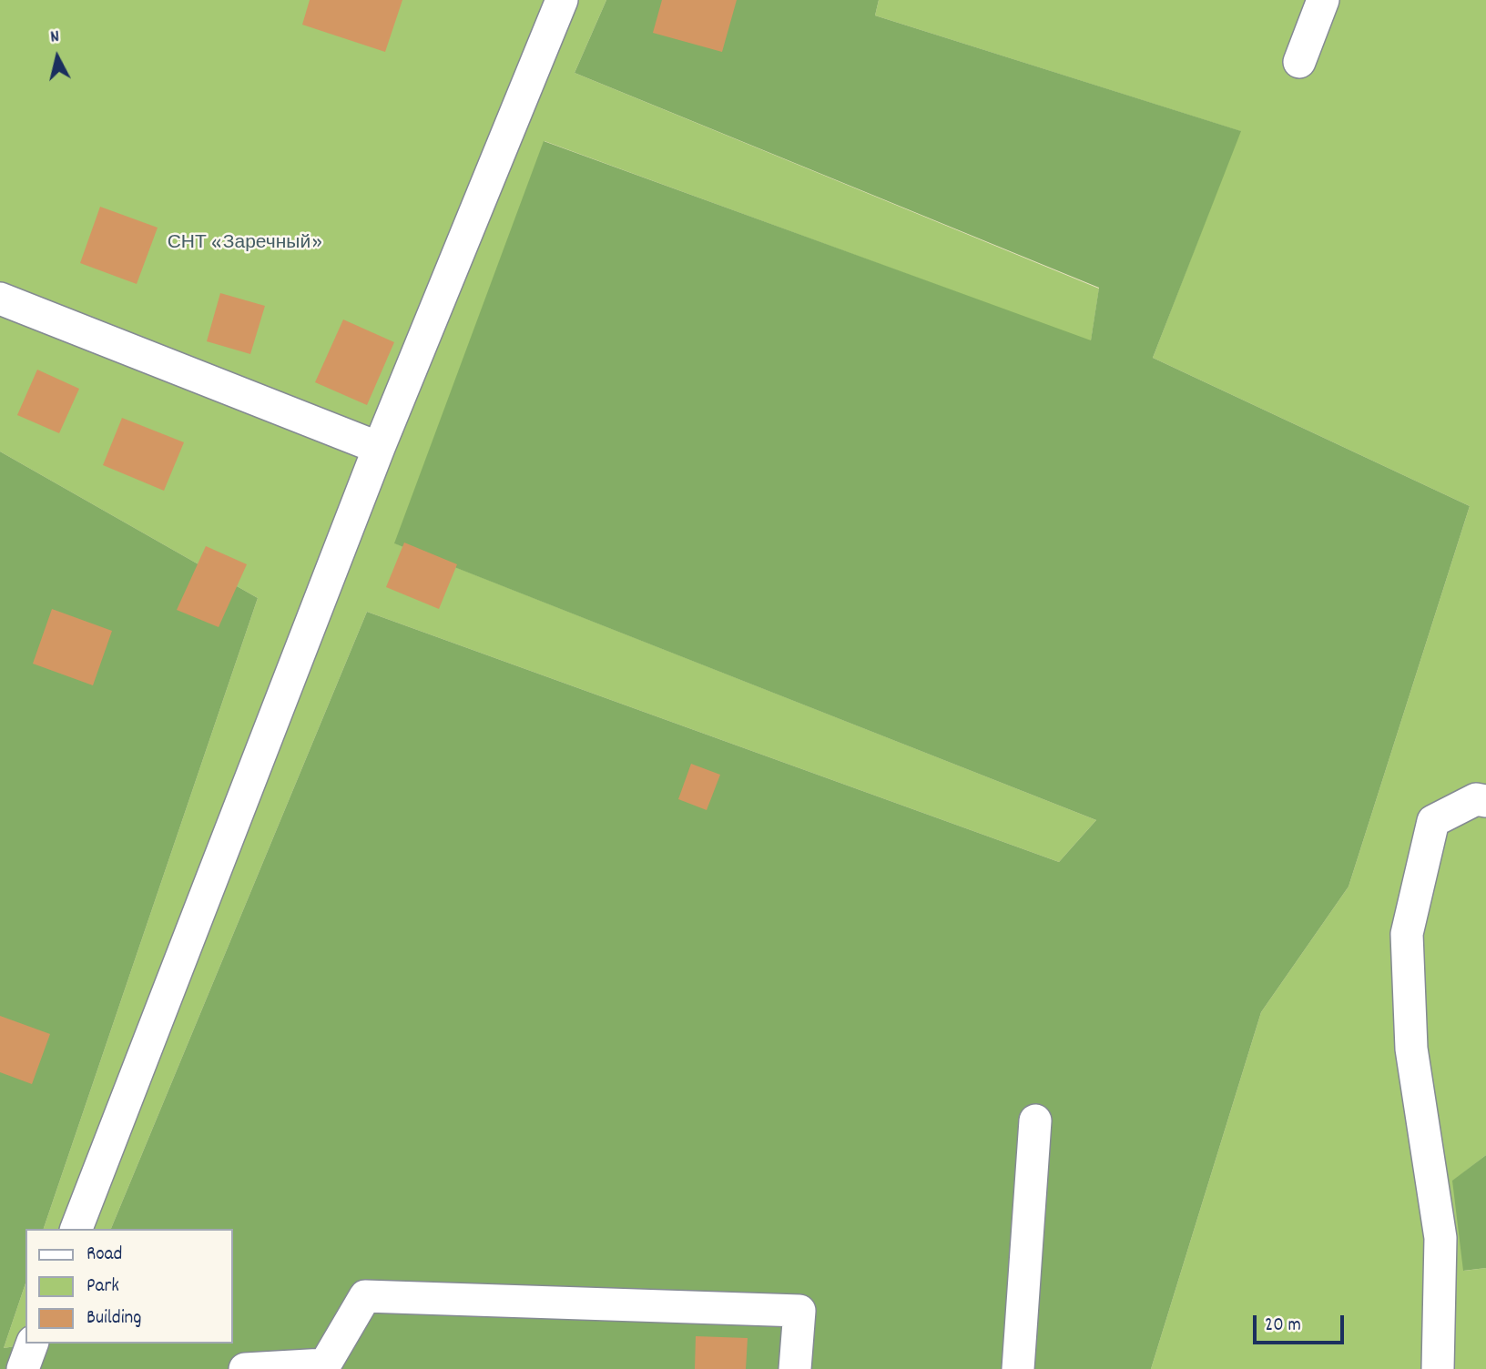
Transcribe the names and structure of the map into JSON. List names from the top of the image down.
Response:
{
  "parks": ["СНТ «Заречный»"],
  "legend": ["Road", "Park", "Building"],
  "scale_bar": "20 m",
  "north": "top"
}
